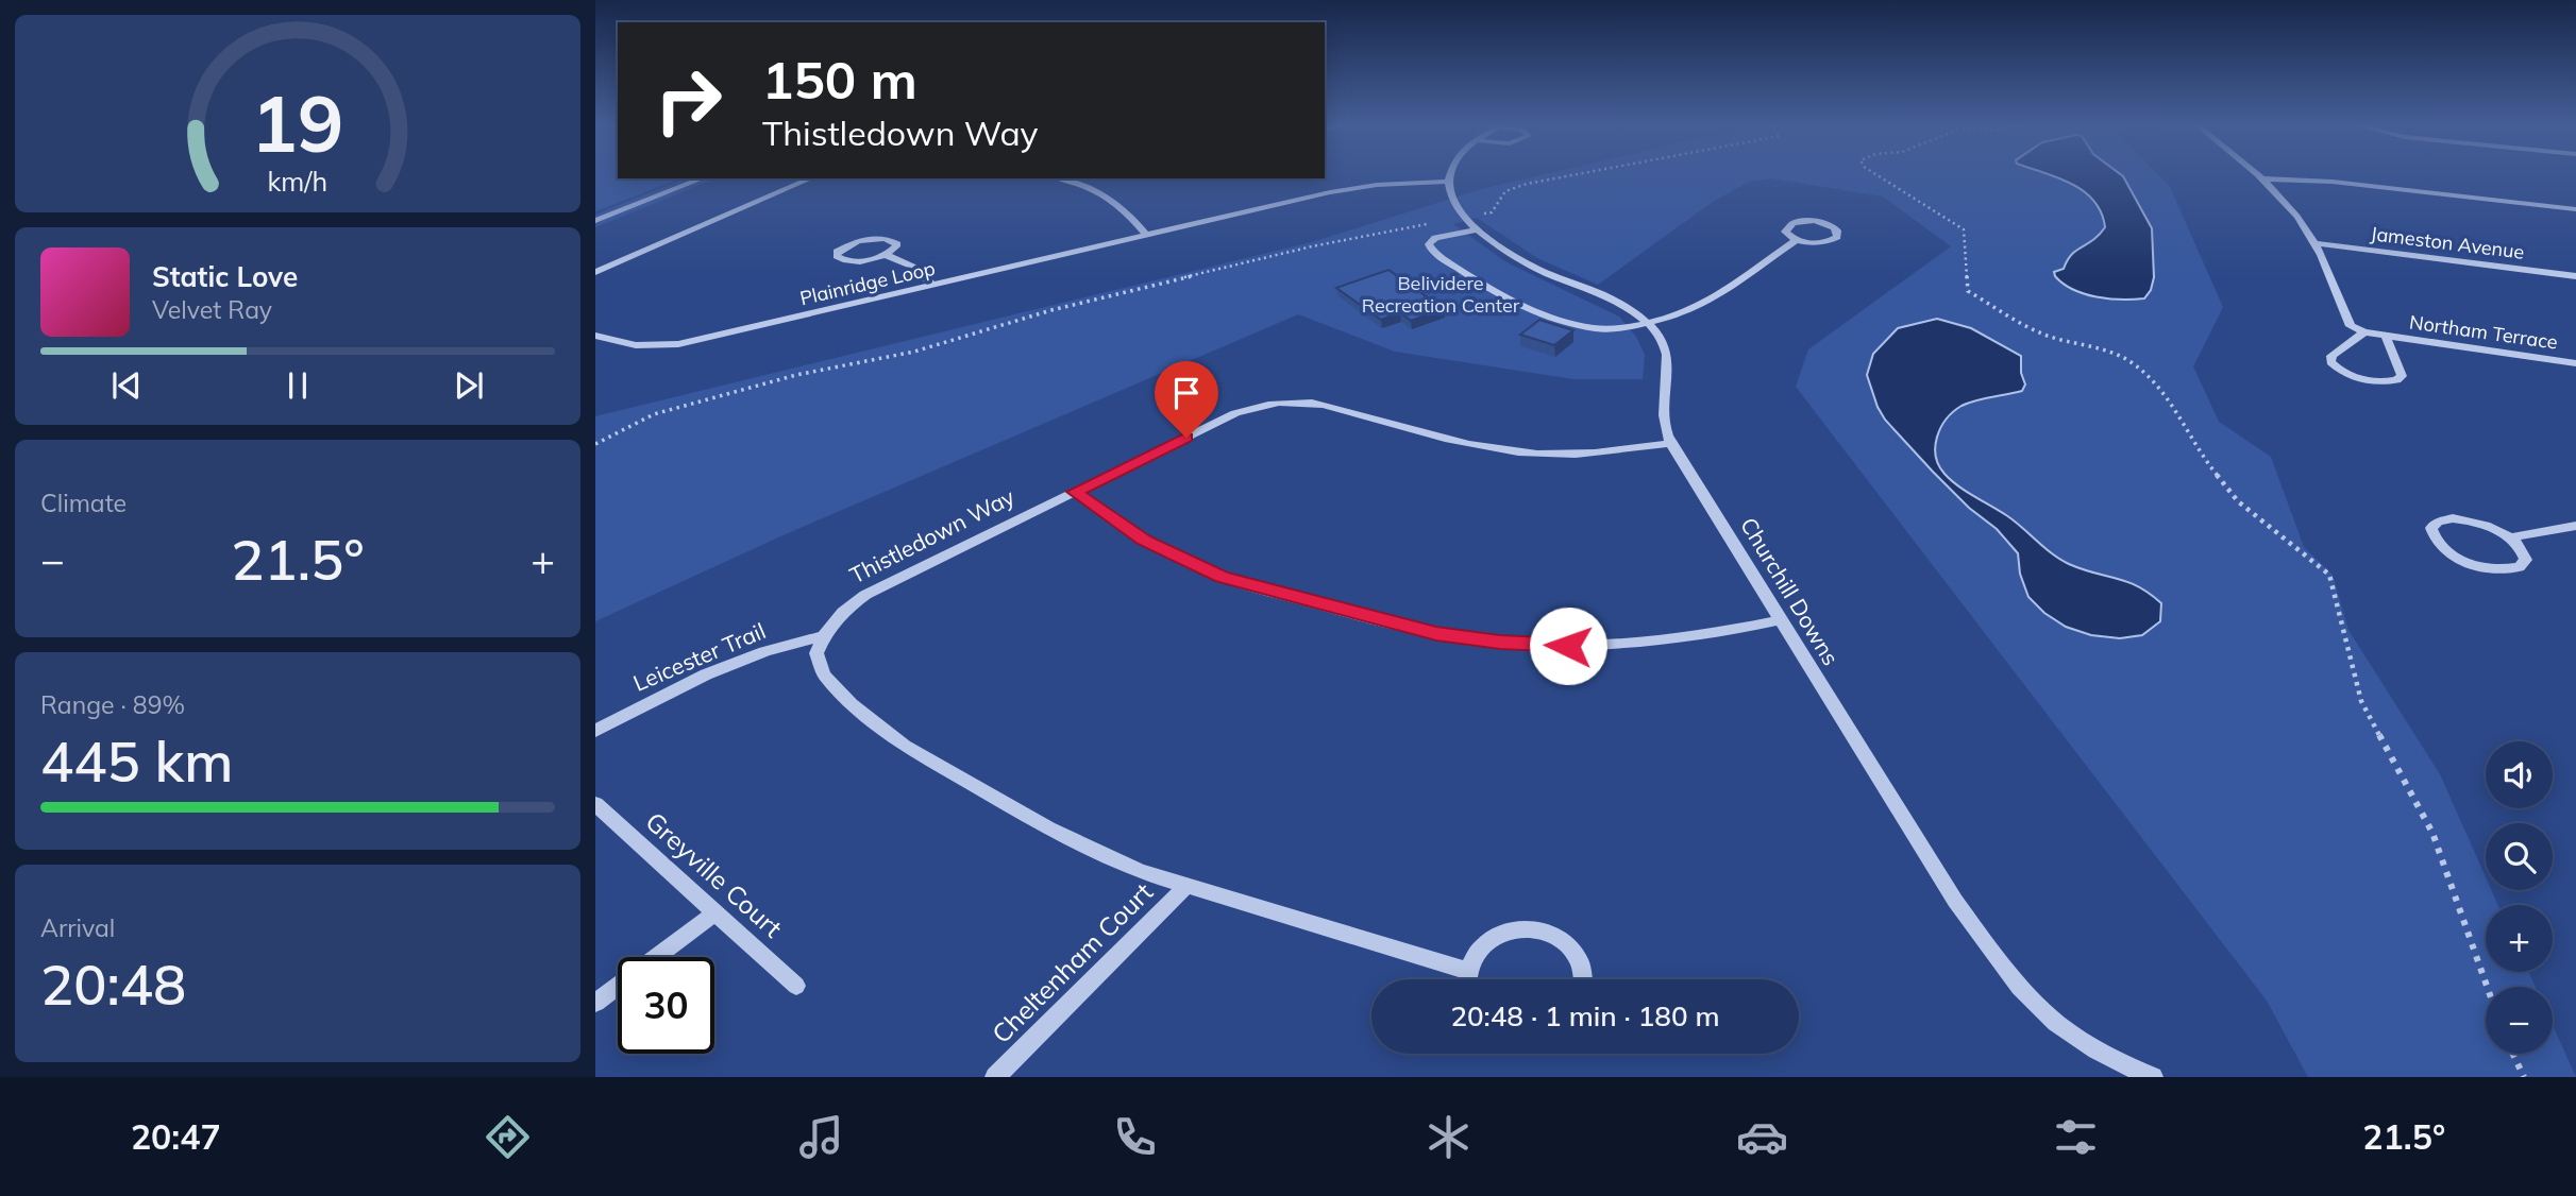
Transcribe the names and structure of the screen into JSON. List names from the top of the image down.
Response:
{
  "streets": {
    "street": [
      "Jameston Avenue",
      "Plainridge Loop",
      "Northam Terrace",
      "Thistledown Way",
      "Churchill Downs",
      "Leicester Trail",
      "Greyville Court",
      "Cheltenham Court"
    ]
  },
  "crossings": [
    ["Plainridge Loop", "Churchill Downs"],
    ["Thistledown Way", "Churchill Downs"],
    ["Thistledown Way", "Leicester Trail"]
  ],
  "parks": ["Belividere Recreation Center"],
  "page": {
    "turn": ["150 m", "Thistledown Way"],
    "song": ["Static Love", "Velvet Ray"],
    "tile": [
      "Climate",
      ["Range · 89%", "445 km"],
      ["Arrival", "20:48"]
    ],
    "heat": ["−", "21.5°", "+"],
    "map_buttons": ["+", "−"],
    "limit": "30",
    "trip": "20:48 · 1 min · 180 m",
    "tabs": ["20:47", "21.5°"],
    "gauge": ["19", "km/h"]
  }
}
